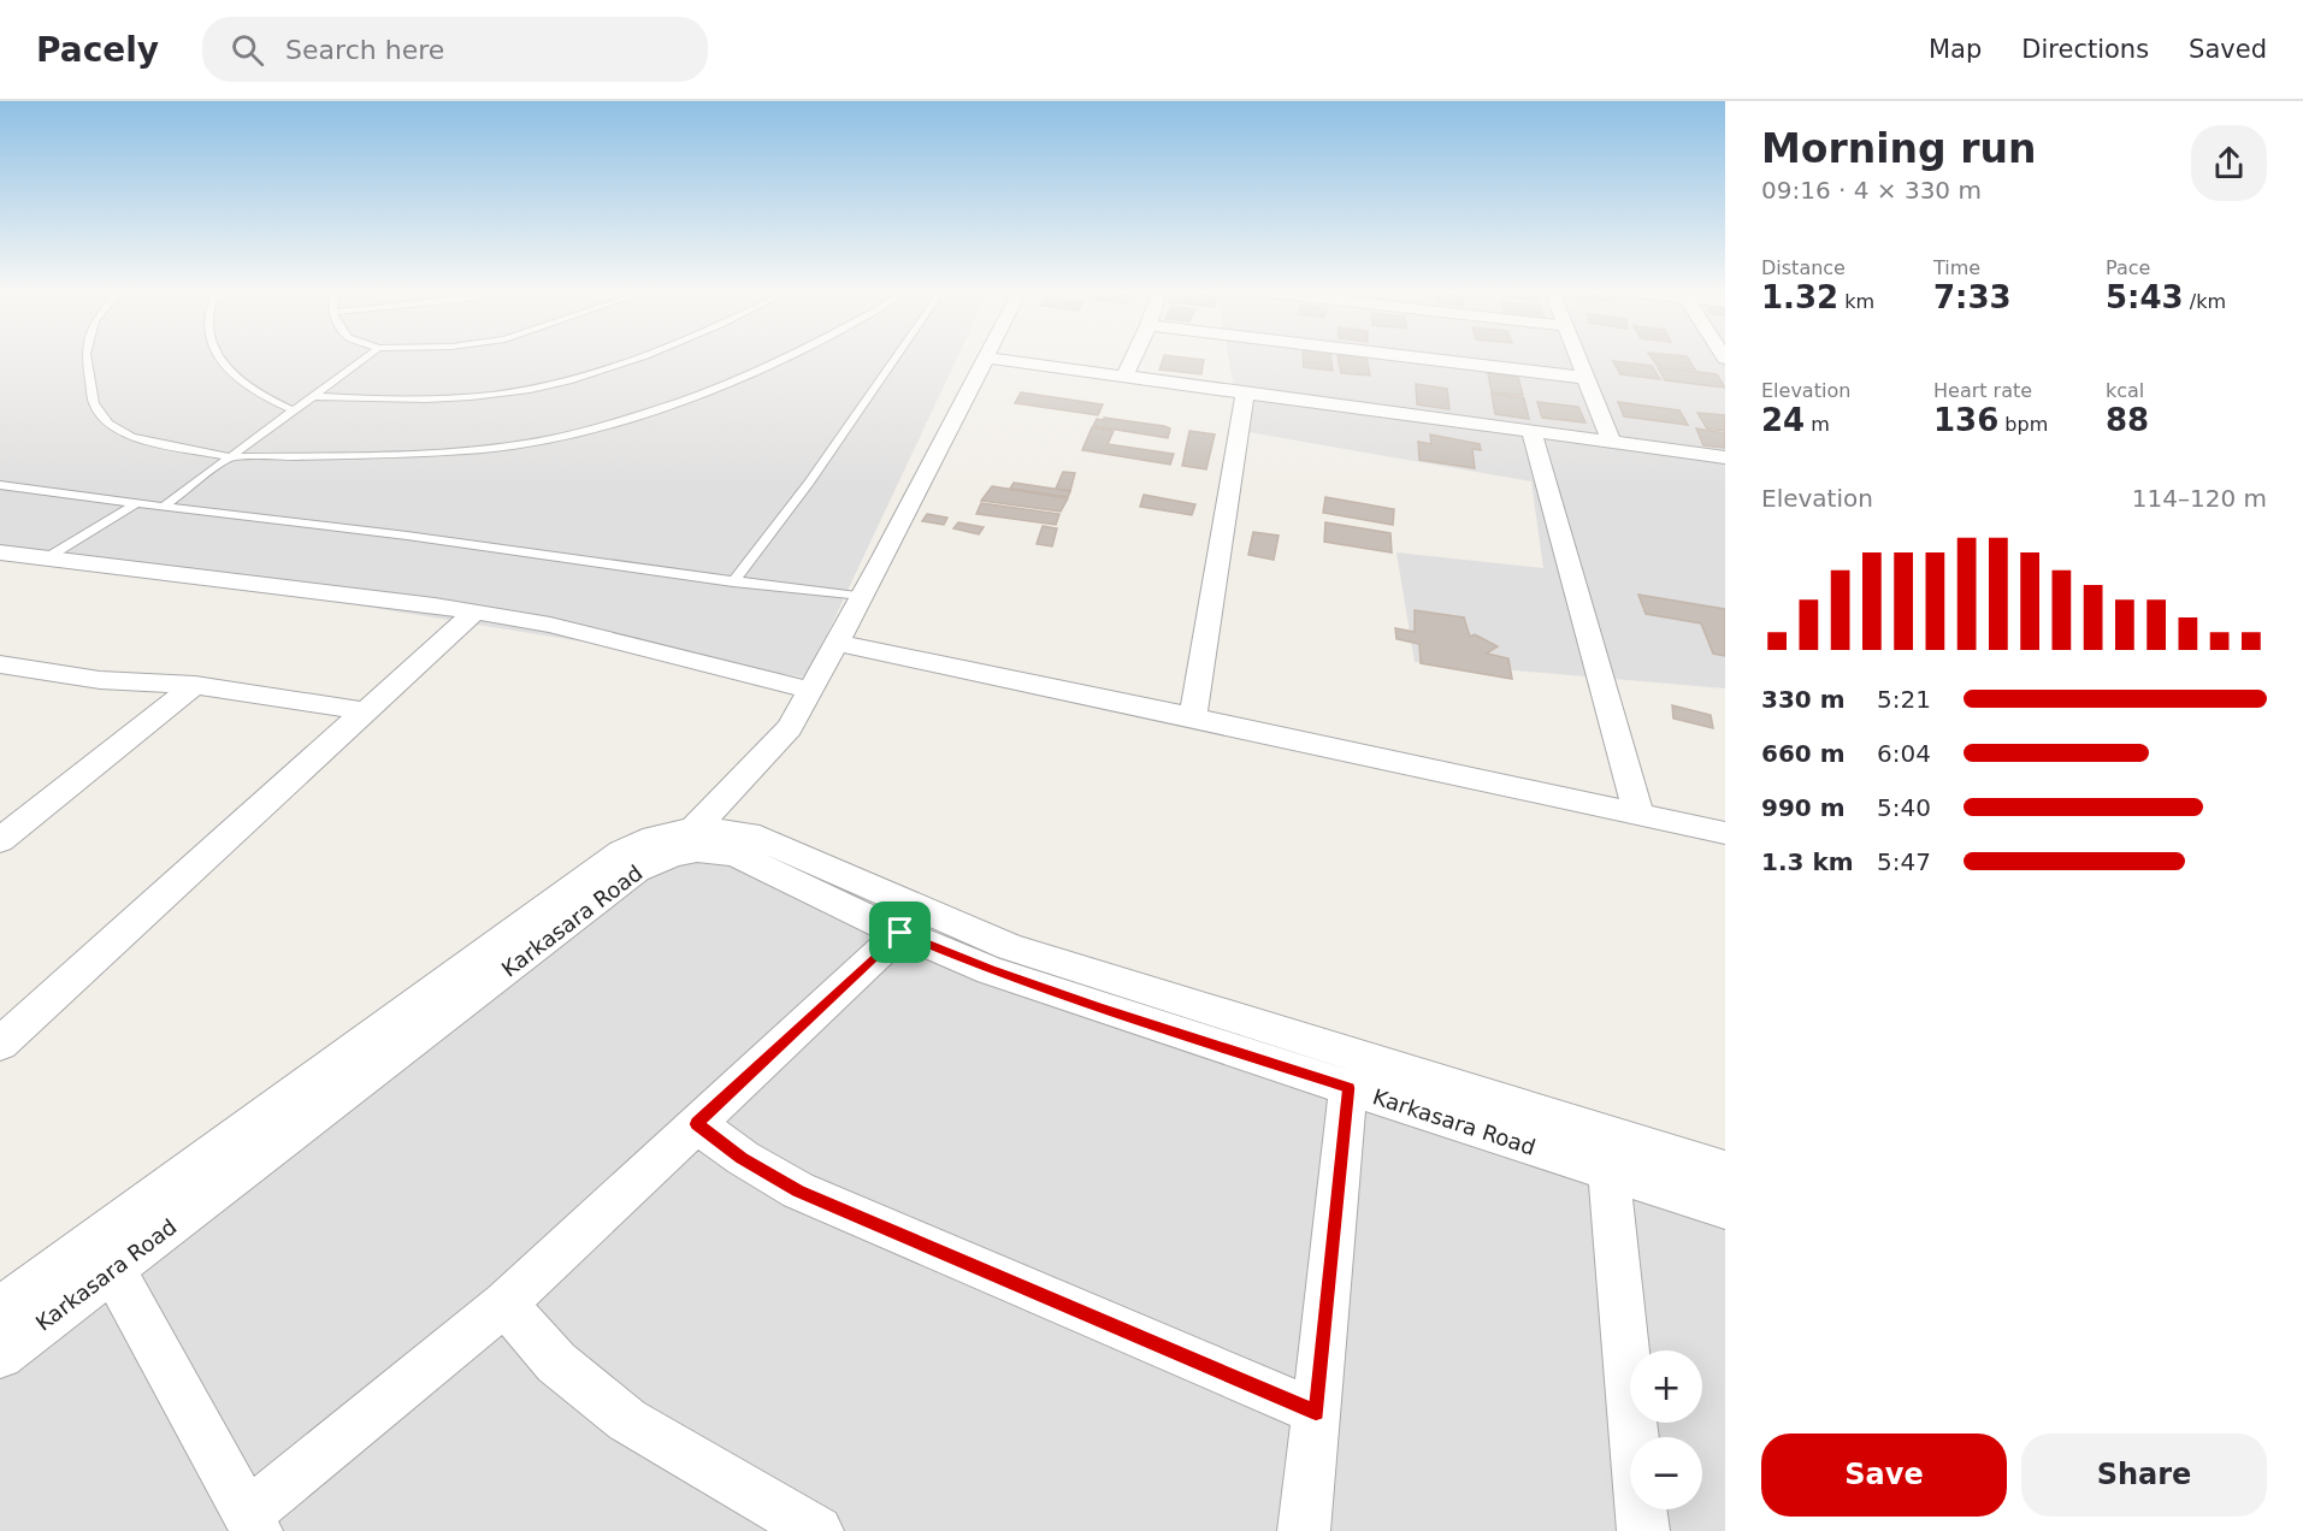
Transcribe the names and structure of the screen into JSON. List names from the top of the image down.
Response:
{
  "streets": {
    "street": ["Karkasara Road"]
  },
  "page": {
    "header": "Pacely",
    "search": "Search here",
    "nav": ["Map", "Directions", "Saved"],
    "heading": ["Morning run", "09:16 · 4 × 330 m"],
    "stats": [
      ["Distance", "1.32 km"],
      ["Time", "7:33"],
      ["Pace", "5:43 /km"],
      ["Elevation", "24 m"],
      ["Heart rate", "136 bpm"],
      ["kcal", "88"]
    ],
    "chart": ["Elevation", "114–120 m"],
    "list": [
      {
        "name": "330 m",
        "note": "5:21"
      },
      {
        "name": "660 m",
        "note": "6:04"
      },
      {
        "name": "990 m",
        "note": "5:40"
      },
      {
        "name": "1.3 km",
        "note": "5:47"
      }
    ],
    "map_buttons": ["+", "−"],
    "buttons": ["Save", "Share"]
  }
}
